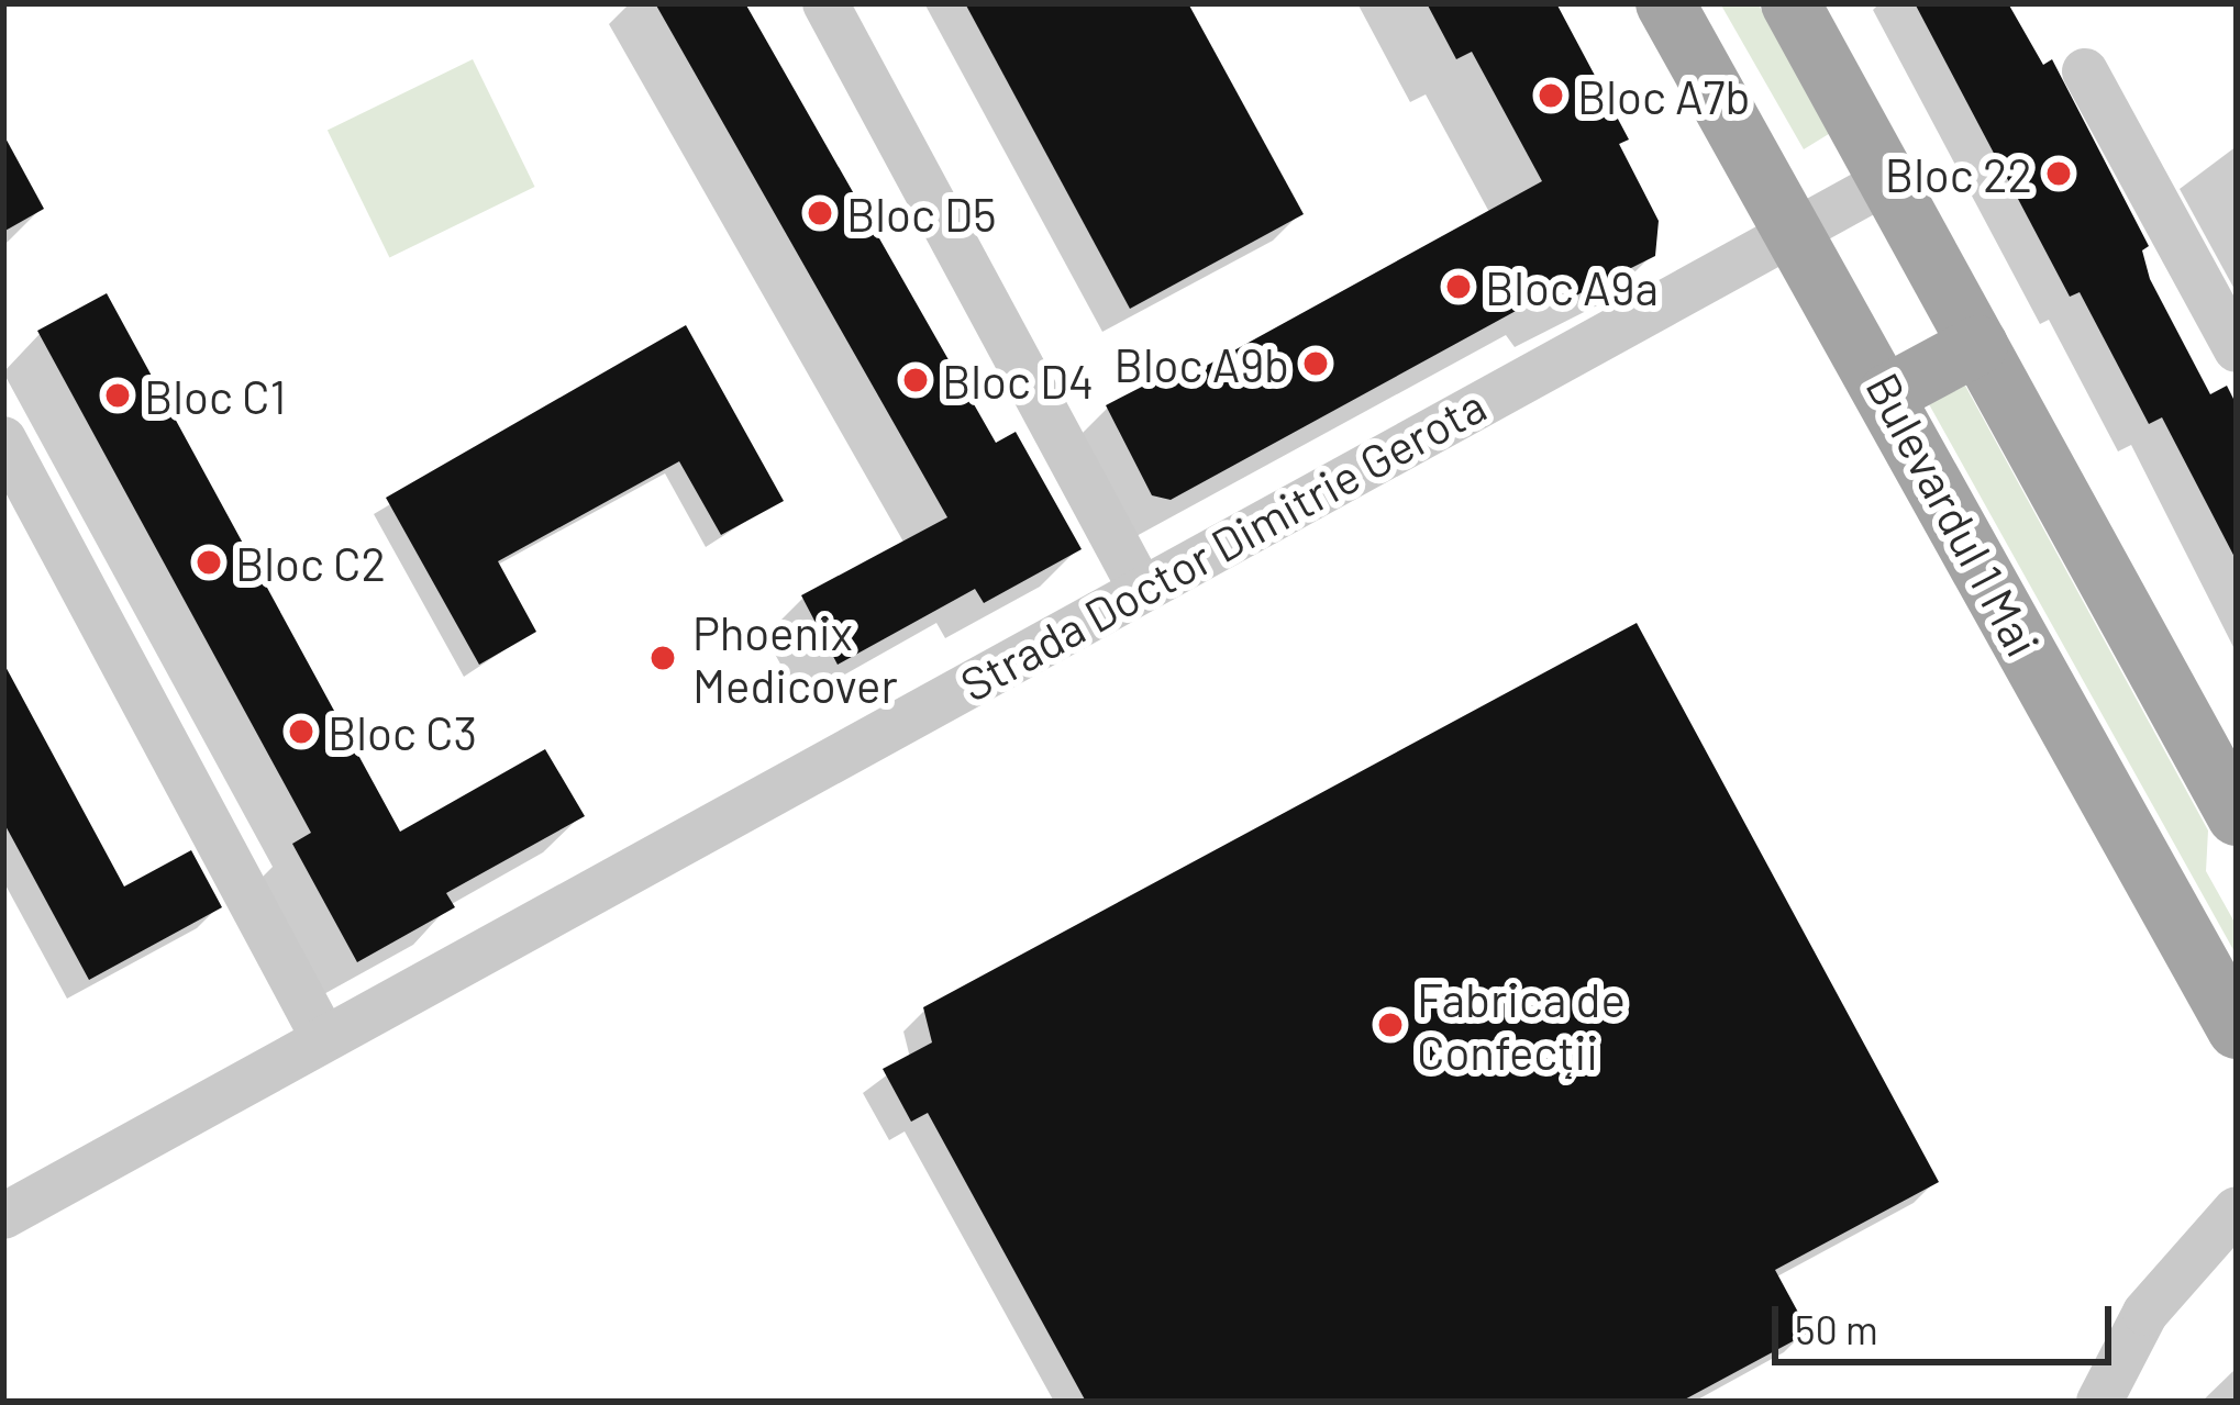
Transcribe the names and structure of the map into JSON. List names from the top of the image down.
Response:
{
  "streets": {
    "main road": ["Bulevardul 1 Mai"],
    "street": ["Strada Doctor Dimitrie Gerota"]
  },
  "crossings": [
    ["Bulevardul 1 Mai", "Strada Doctor Dimitrie Gerota"]
  ],
  "places": [
    "Bloc A7b",
    "Bloc 22",
    "Bloc D5",
    "Bloc A9a",
    "Bloc A9b",
    "Bloc D4",
    "Bloc C1",
    "Bloc C2",
    "Phoenix Medicover",
    "Bloc C3",
    "Fabrica de Confecții"
  ],
  "scale_bar": "50 m"
}
